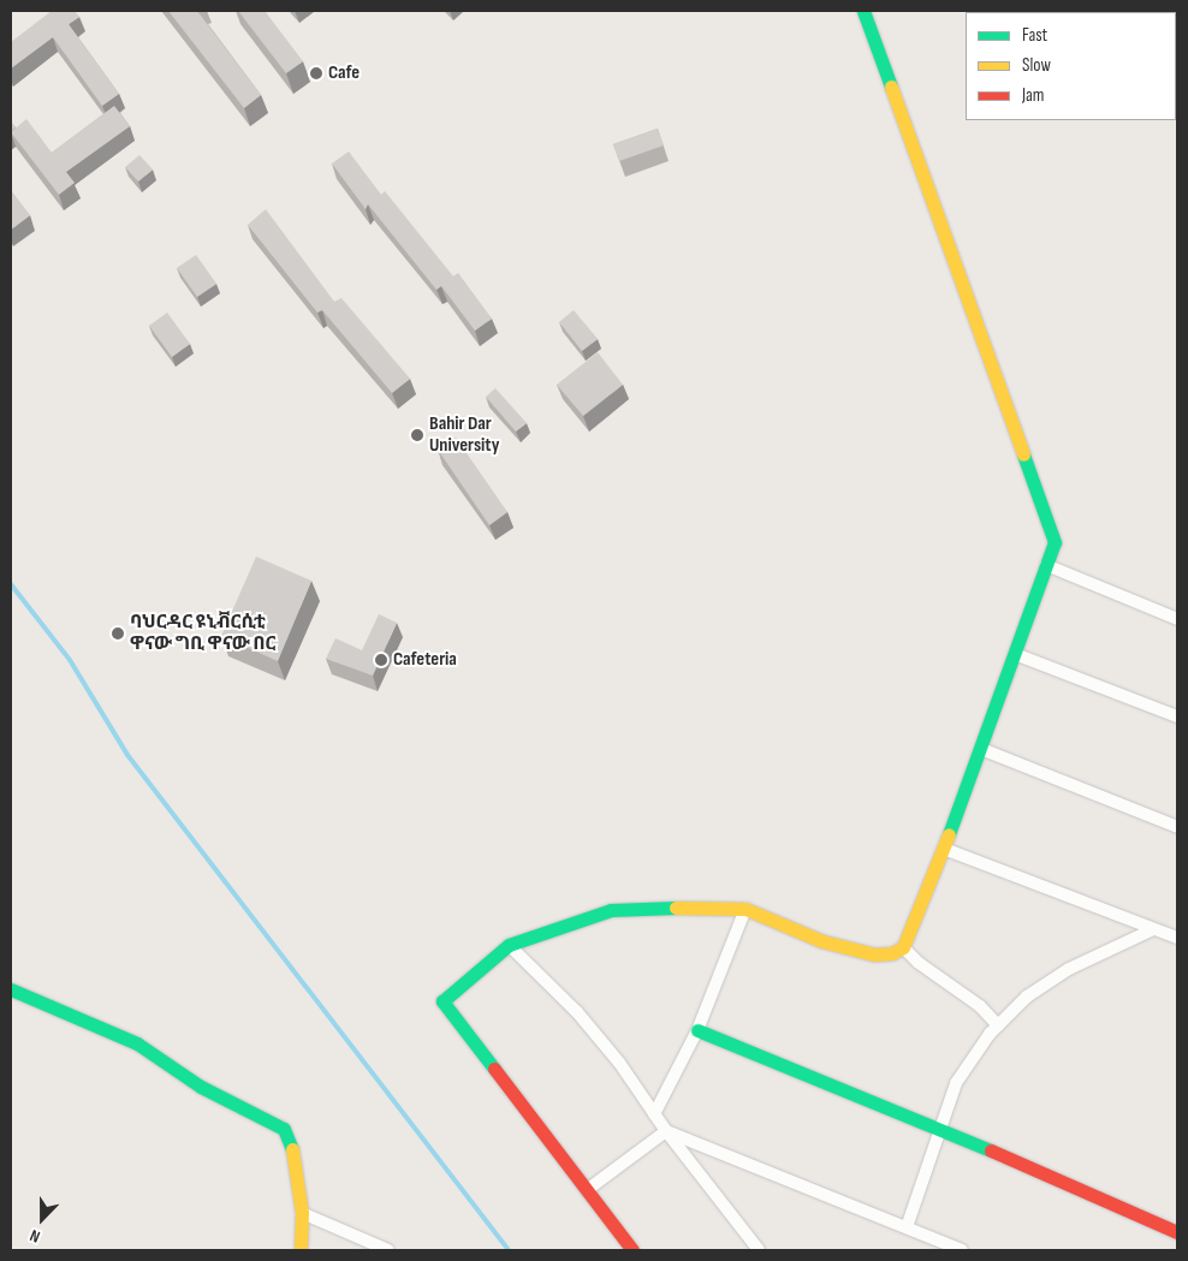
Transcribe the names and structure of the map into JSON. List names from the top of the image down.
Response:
{
  "places": [
    "Cafe",
    "Bahir Dar University",
    "ባህርዳር ዩኒቭርሲቲ ዋናው ግቢ ዋናው በር",
    "Cafeteria"
  ],
  "legend": ["Fast", "Slow", "Jam"],
  "north": "bottom"
}
